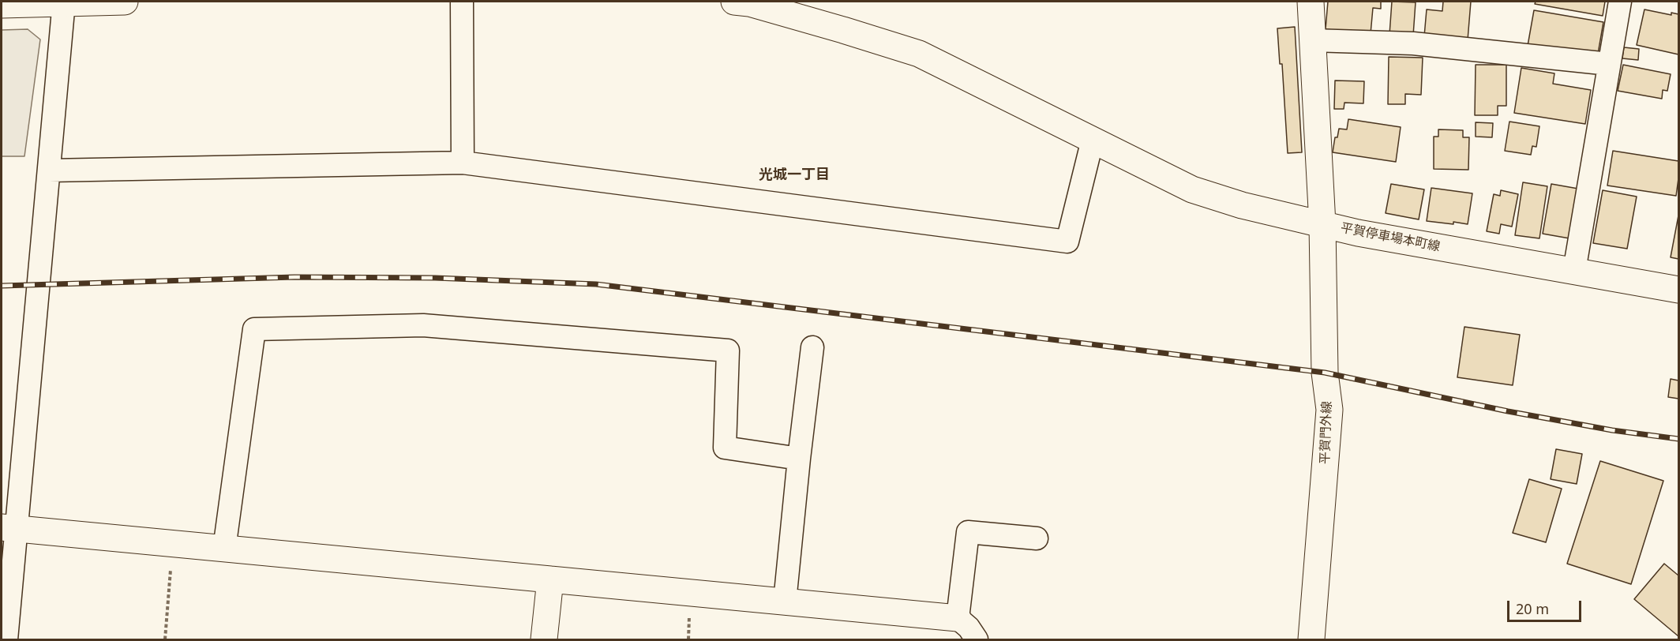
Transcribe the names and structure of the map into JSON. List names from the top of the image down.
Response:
{
  "streets": {
    "street": ["平賀停車場本町線", "平賀門外線"]
  },
  "crossings": [
    ["平賀停車場本町線", "平賀門外線"]
  ],
  "districts": ["光城一丁目"],
  "scale_bar": "20 m"
}
